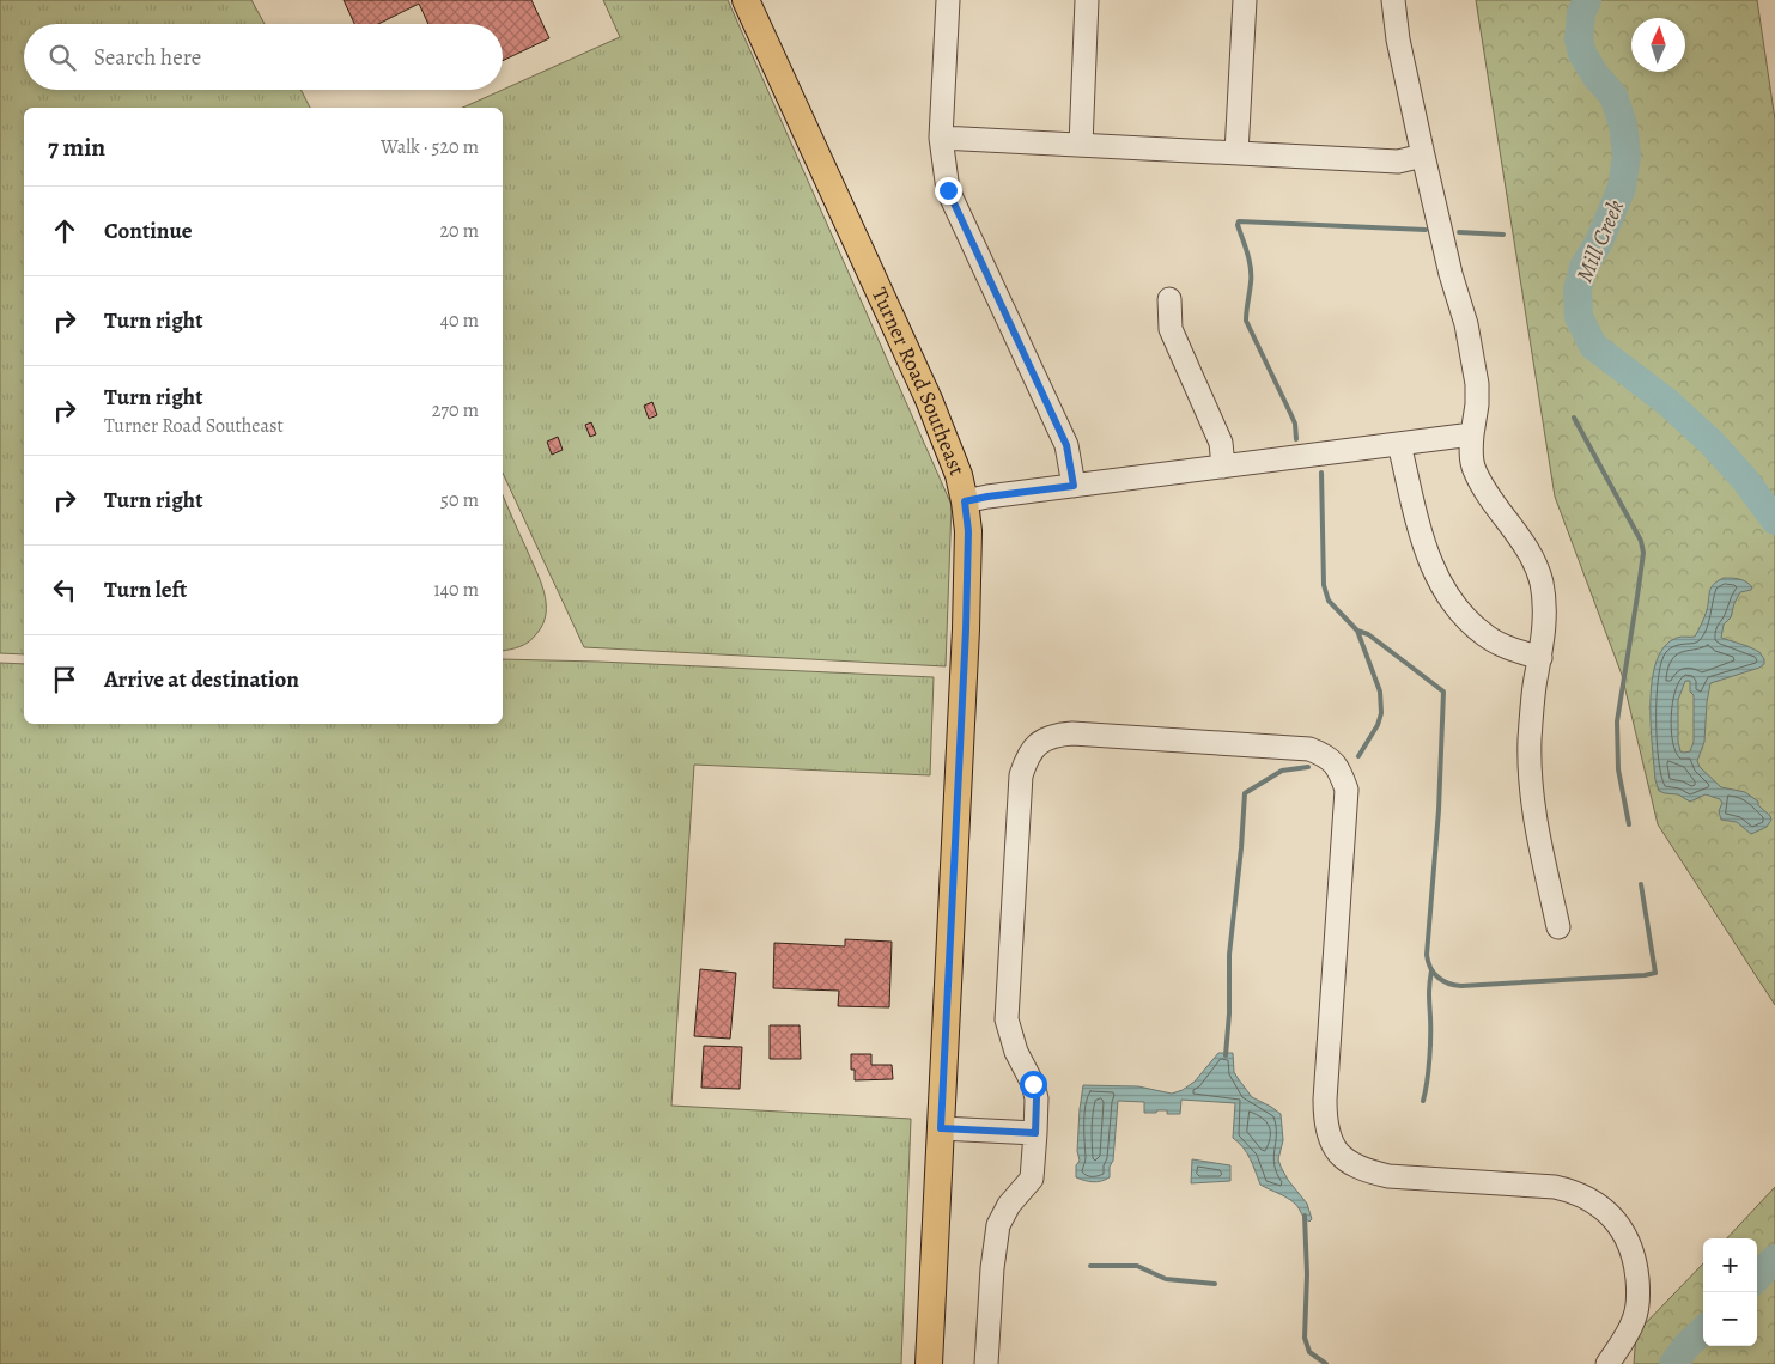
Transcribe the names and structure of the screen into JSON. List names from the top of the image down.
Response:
{
  "streets": {
    "main road": ["Turner Road Southeast"]
  },
  "water": ["Mill Creek"],
  "north": "top",
  "page": {
    "search": "Search here",
    "heading": ["7 min", "Walk · 520 m"],
    "list": [
      ["Continue", "20 m"],
      ["Turn right", "40 m"],
      ["Turn right", "Turner Road Southeast", "270 m"],
      ["Turn right", "50 m"],
      ["Turn left", "140 m"],
      "Arrive at destination"
    ],
    "map_buttons": ["+", "−"]
  }
}
